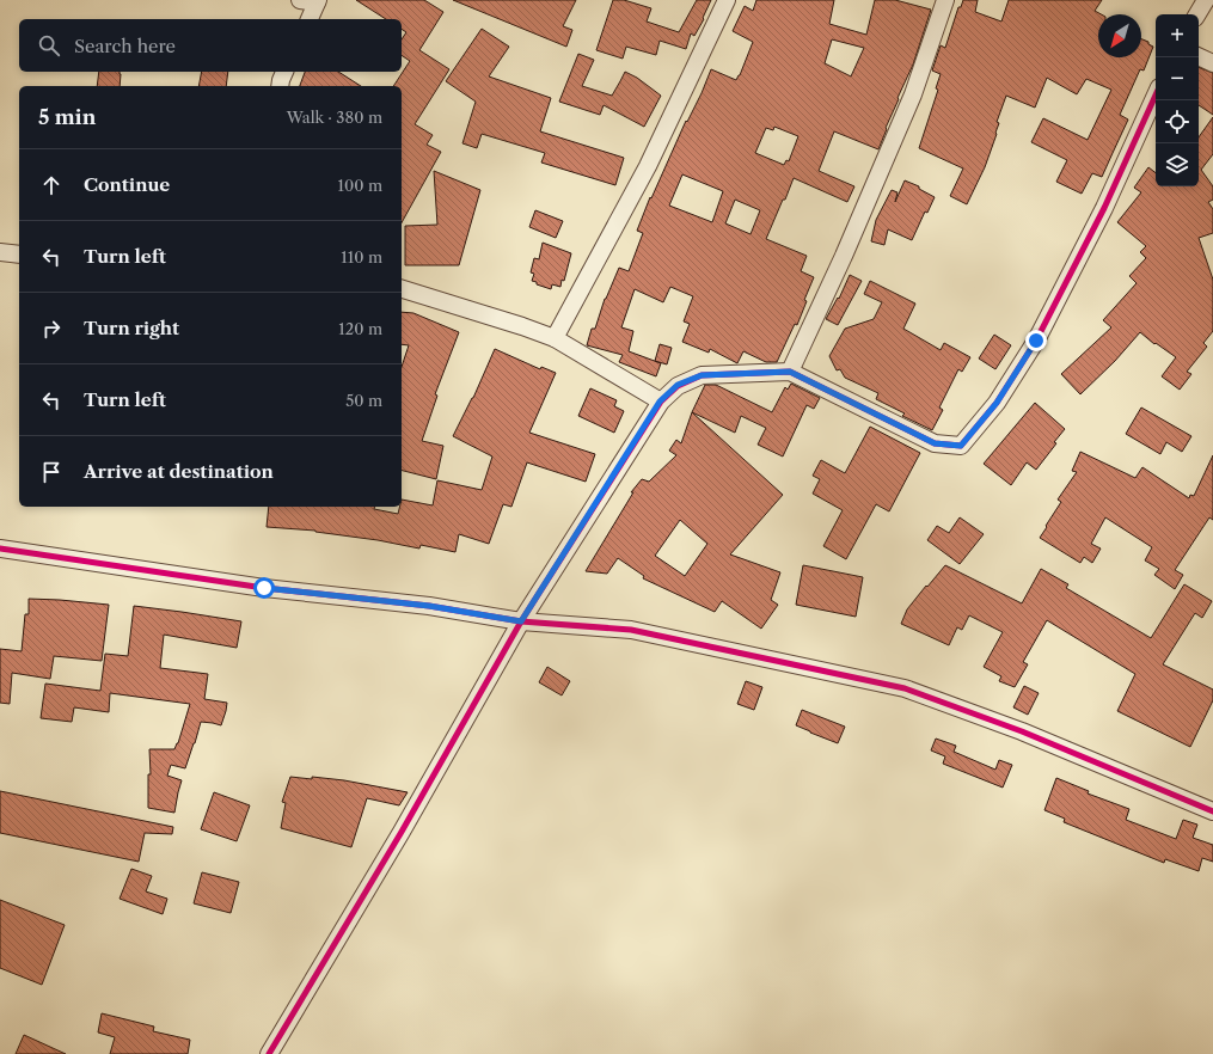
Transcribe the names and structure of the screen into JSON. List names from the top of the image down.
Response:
{
  "north": "bottom left",
  "page": {
    "map_buttons": ["+", "−"],
    "search": "Search here",
    "heading": ["5 min", "Walk · 380 m"],
    "list": [
      ["Continue", "100 m"],
      ["Turn left", "110 m"],
      ["Turn right", "120 m"],
      ["Turn left", "50 m"],
      "Arrive at destination"
    ]
  }
}
